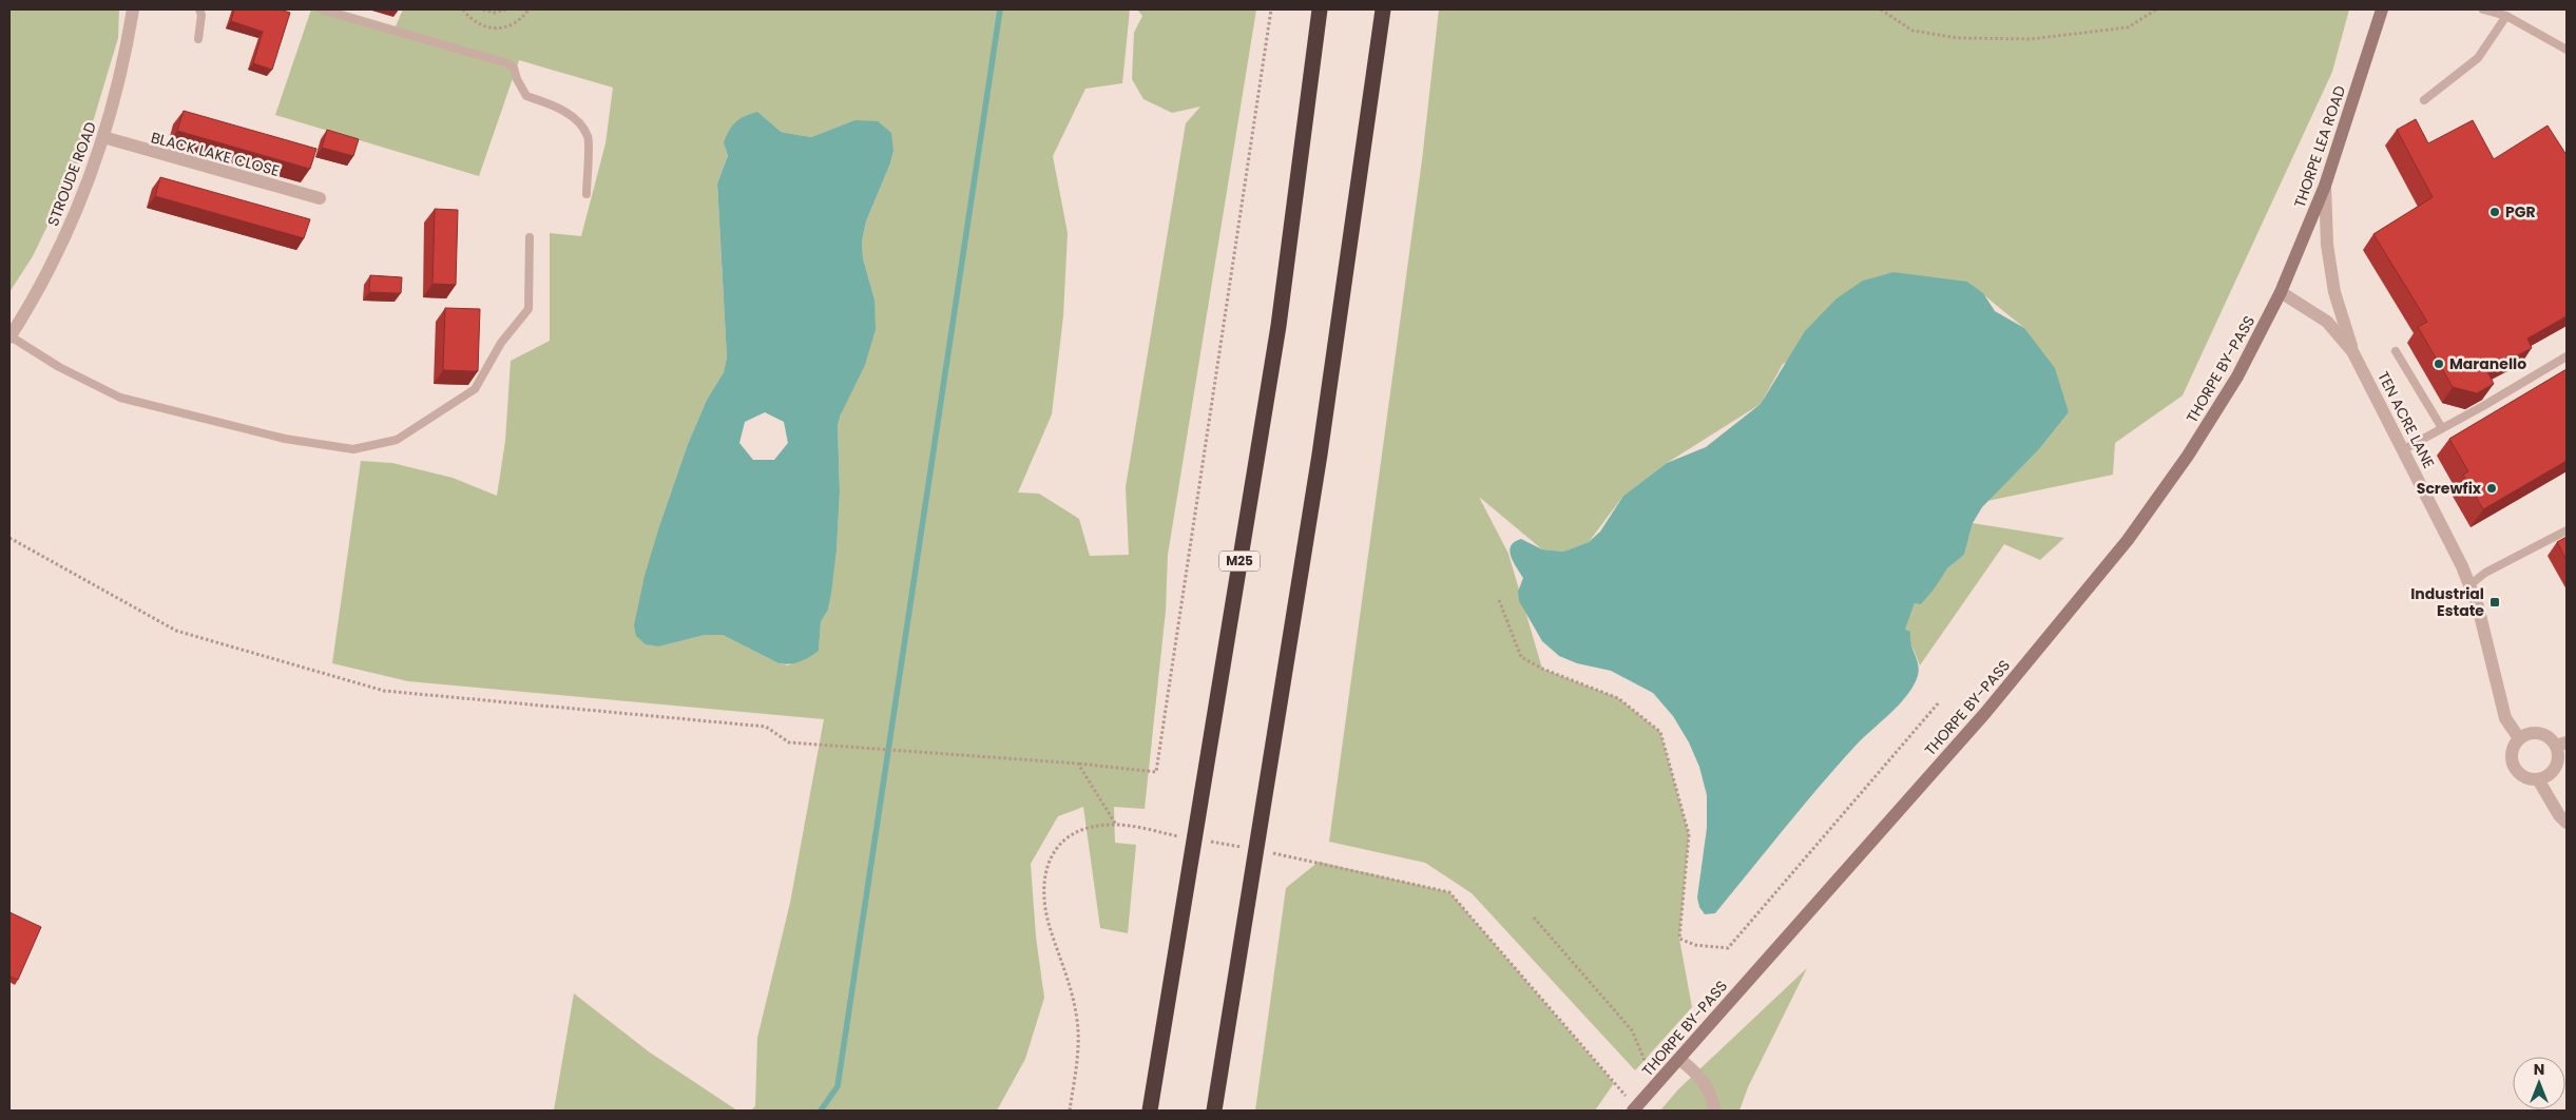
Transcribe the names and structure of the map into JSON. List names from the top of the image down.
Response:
{
  "streets": {
    "highway": ["M25"],
    "main road": ["THORPE LEA ROAD", "THORPE BY-PASS"],
    "street": ["BLACK LAKE CLOSE", "STROUDE ROAD", "TEN ACRE LANE"]
  },
  "crossings": [
    ["THORPE LEA ROAD", "THORPE BY-PASS"],
    ["THORPE LEA ROAD", "TEN ACRE LANE"],
    ["BLACK LAKE CLOSE", "STROUDE ROAD"],
    ["THORPE BY-PASS", "TEN ACRE LANE"]
  ],
  "places": {
    "other": ["PGR", "Maranello", "Screwfix"],
    "transit": ["Industrial Estate"]
  },
  "north": "top"
}
